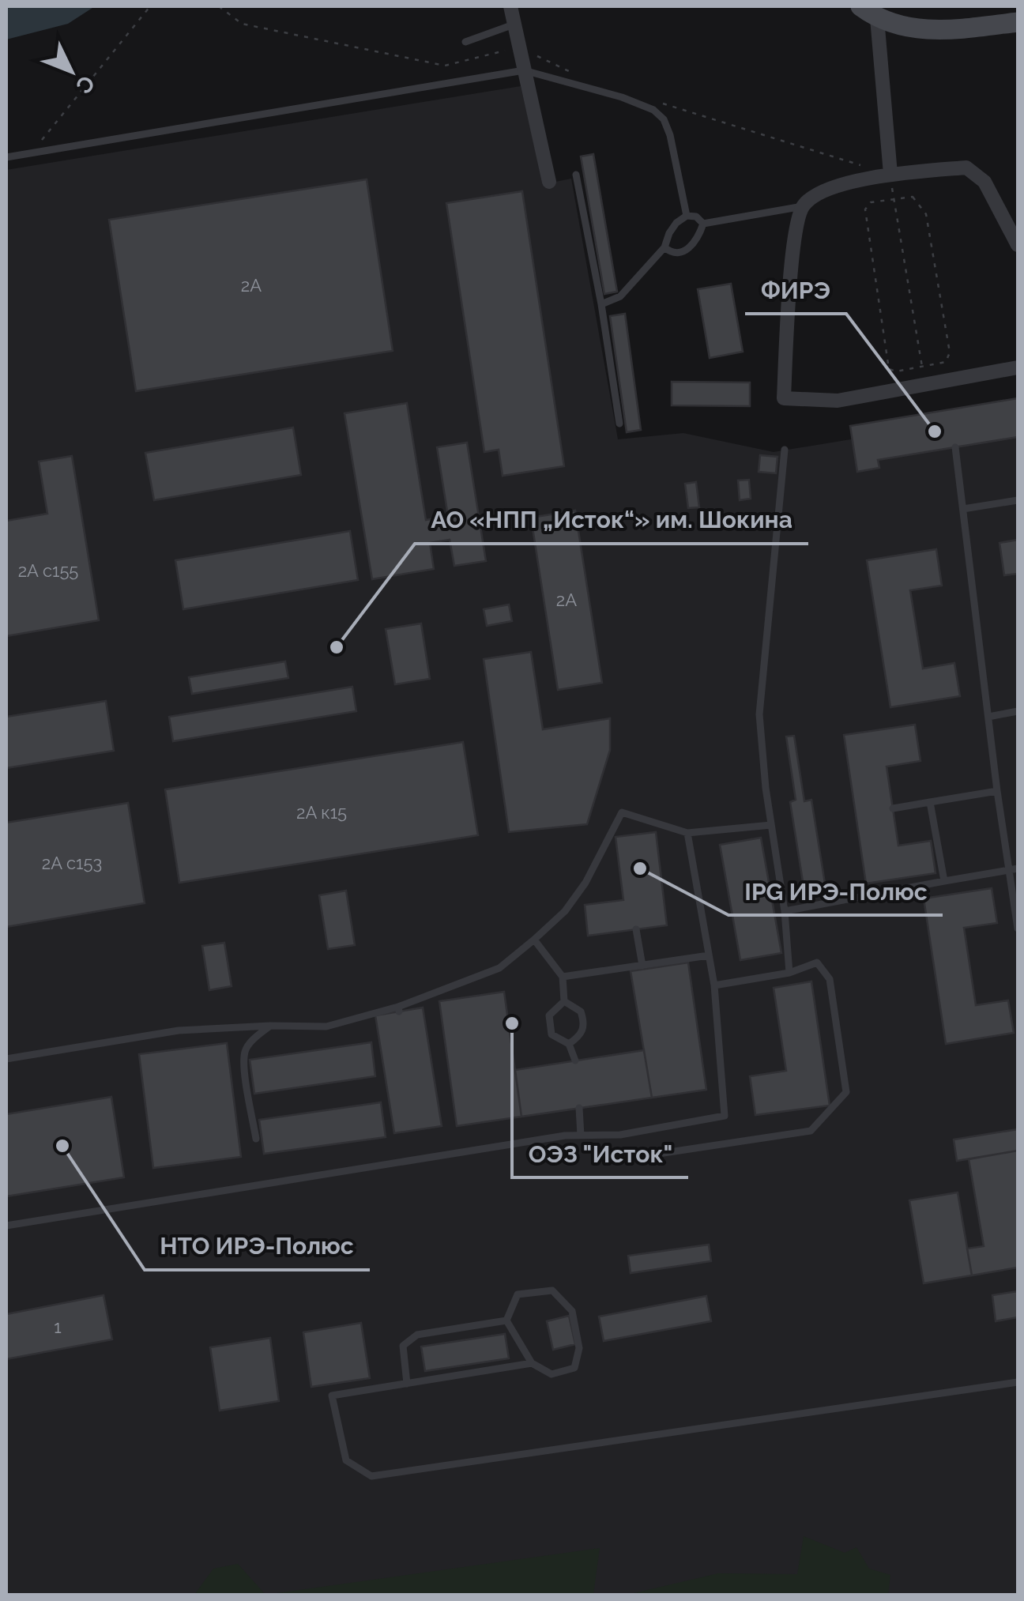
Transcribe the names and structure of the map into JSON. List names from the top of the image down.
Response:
{
  "places": [
    "ФИРЭ",
    "АО «НПП „Исток“» им. Шокина",
    "IPG ИРЭ-Полюс",
    "ОЭЗ \"Исток\"",
    "НТО ИРЭ-Полюс"
  ],
  "house_numbers": [
    "2А",
    "2А с155",
    "2А",
    "2А к15",
    "2А с153",
    "1"
  ],
  "north": "bottom right"
}
